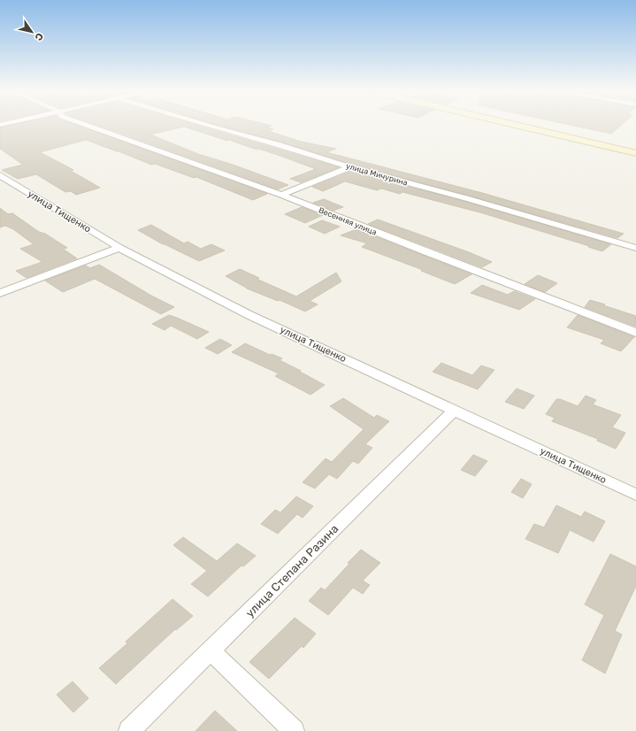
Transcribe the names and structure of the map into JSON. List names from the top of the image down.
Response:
{
  "streets": {
    "street": [
      "улица Мичурина",
      "улица Тищенко",
      "Весенняя улица",
      "улица Степана Разина"
    ]
  },
  "crossings": [
    ["улица Тищенко", "улица Степана Разина"]
  ],
  "north": "bottom right"
}
